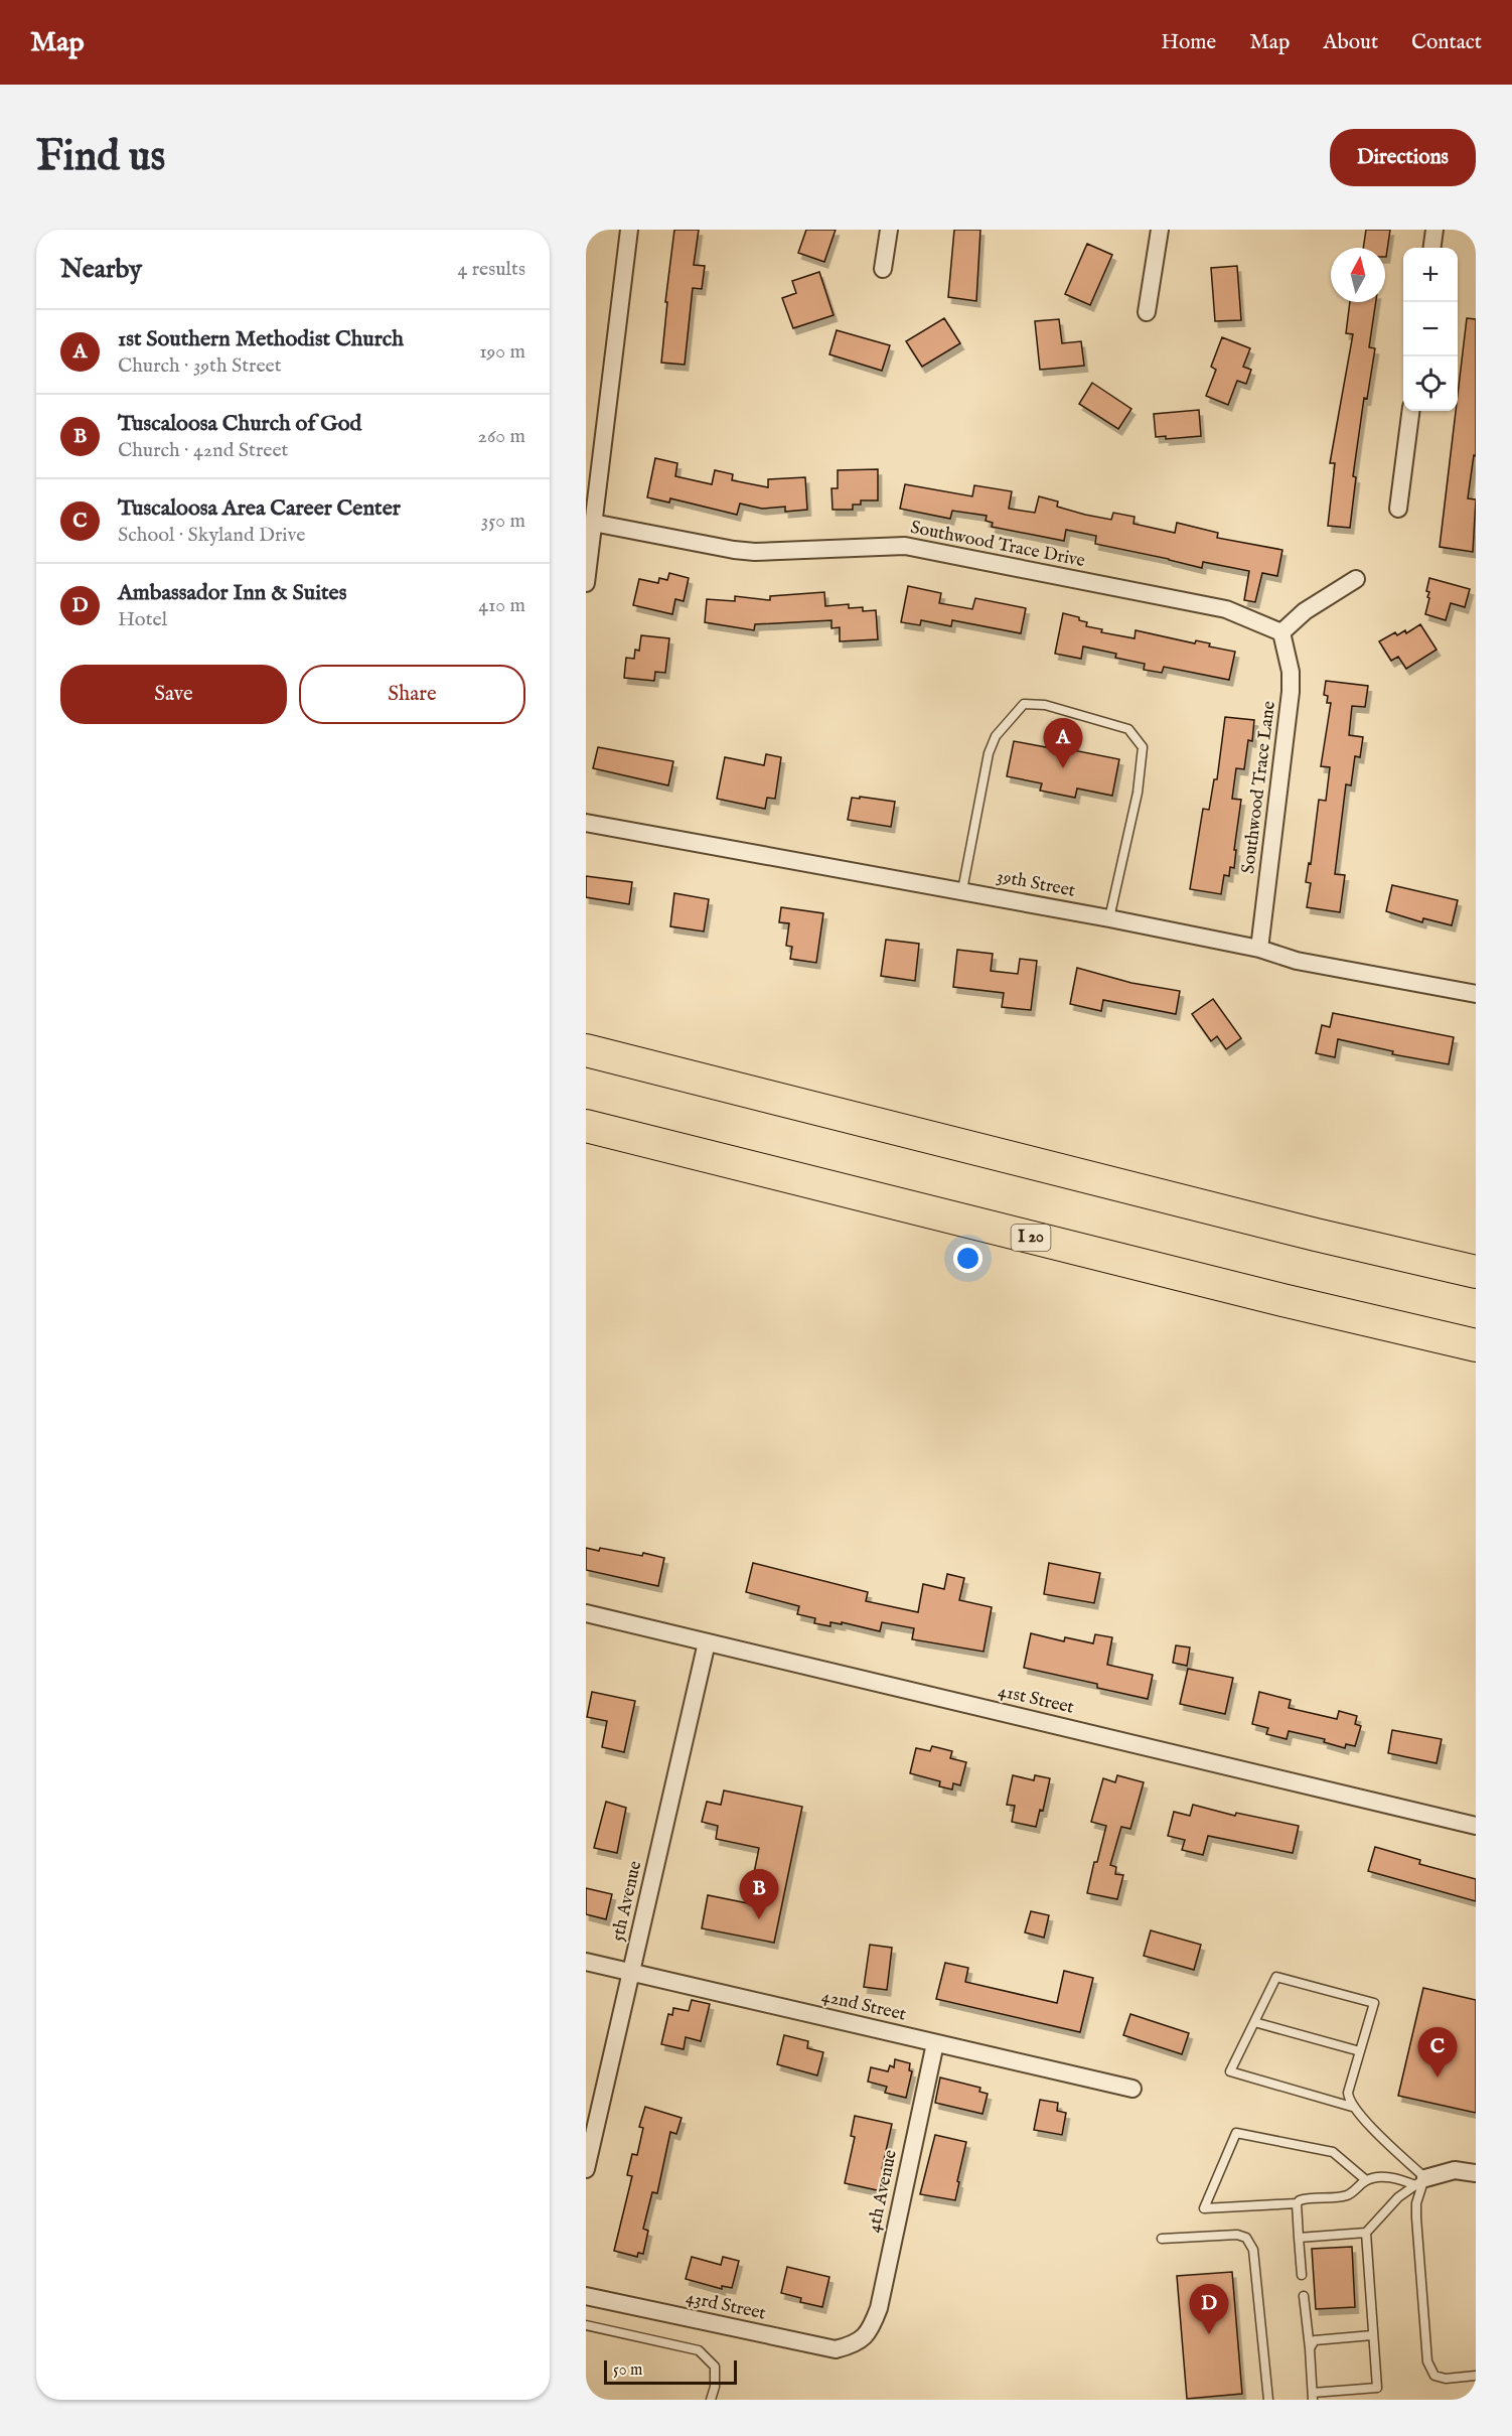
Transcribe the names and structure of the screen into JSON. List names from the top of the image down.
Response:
{
  "streets": {
    "highway": ["I 20"],
    "street": [
      "Southwood Trace Drive",
      "Southwood Trace Lane",
      "39th Street",
      "41st Street",
      "5th Avenue",
      "42nd Street",
      "4th Avenue",
      "43rd Street"
    ]
  },
  "crossings": [
    ["Southwood Trace Drive", "Southwood Trace Lane"],
    ["Southwood Trace Lane", "39th Street"],
    ["41st Street", "5th Avenue"],
    ["5th Avenue", "42nd Street"],
    ["42nd Street", "4th Avenue"],
    ["4th Avenue", "43rd Street"]
  ],
  "scale_bar": "50 m",
  "north": "top",
  "page": {
    "header": "Map",
    "nav": [
      "Home",
      "Map",
      "About",
      "Contact"
    ],
    "buttons": [
      "Directions",
      ["Save", "Share"]
    ],
    "title": "Find us",
    "heading": ["Nearby", "4 results"],
    "map_buttons": ["+", "−"],
    "list": [
      {
        "mark": "A",
        "name": "1st Southern Methodist Church",
        "note": "Church · 39th Street",
        "value": "190 m"
      },
      {
        "mark": "B",
        "name": "Tuscaloosa Church of God",
        "note": "Church · 42nd Street",
        "value": "260 m"
      },
      {
        "mark": "C",
        "name": "Tuscaloosa Area Career Center",
        "note": "School · Skyland Drive",
        "value": "350 m"
      },
      {
        "mark": "D",
        "name": "Ambassador Inn & Suites",
        "note": "Hotel",
        "value": "410 m"
      }
    ],
    "pins": [
      "A",
      "B",
      "C",
      "D"
    ],
    "scale": "50 m"
  }
}
